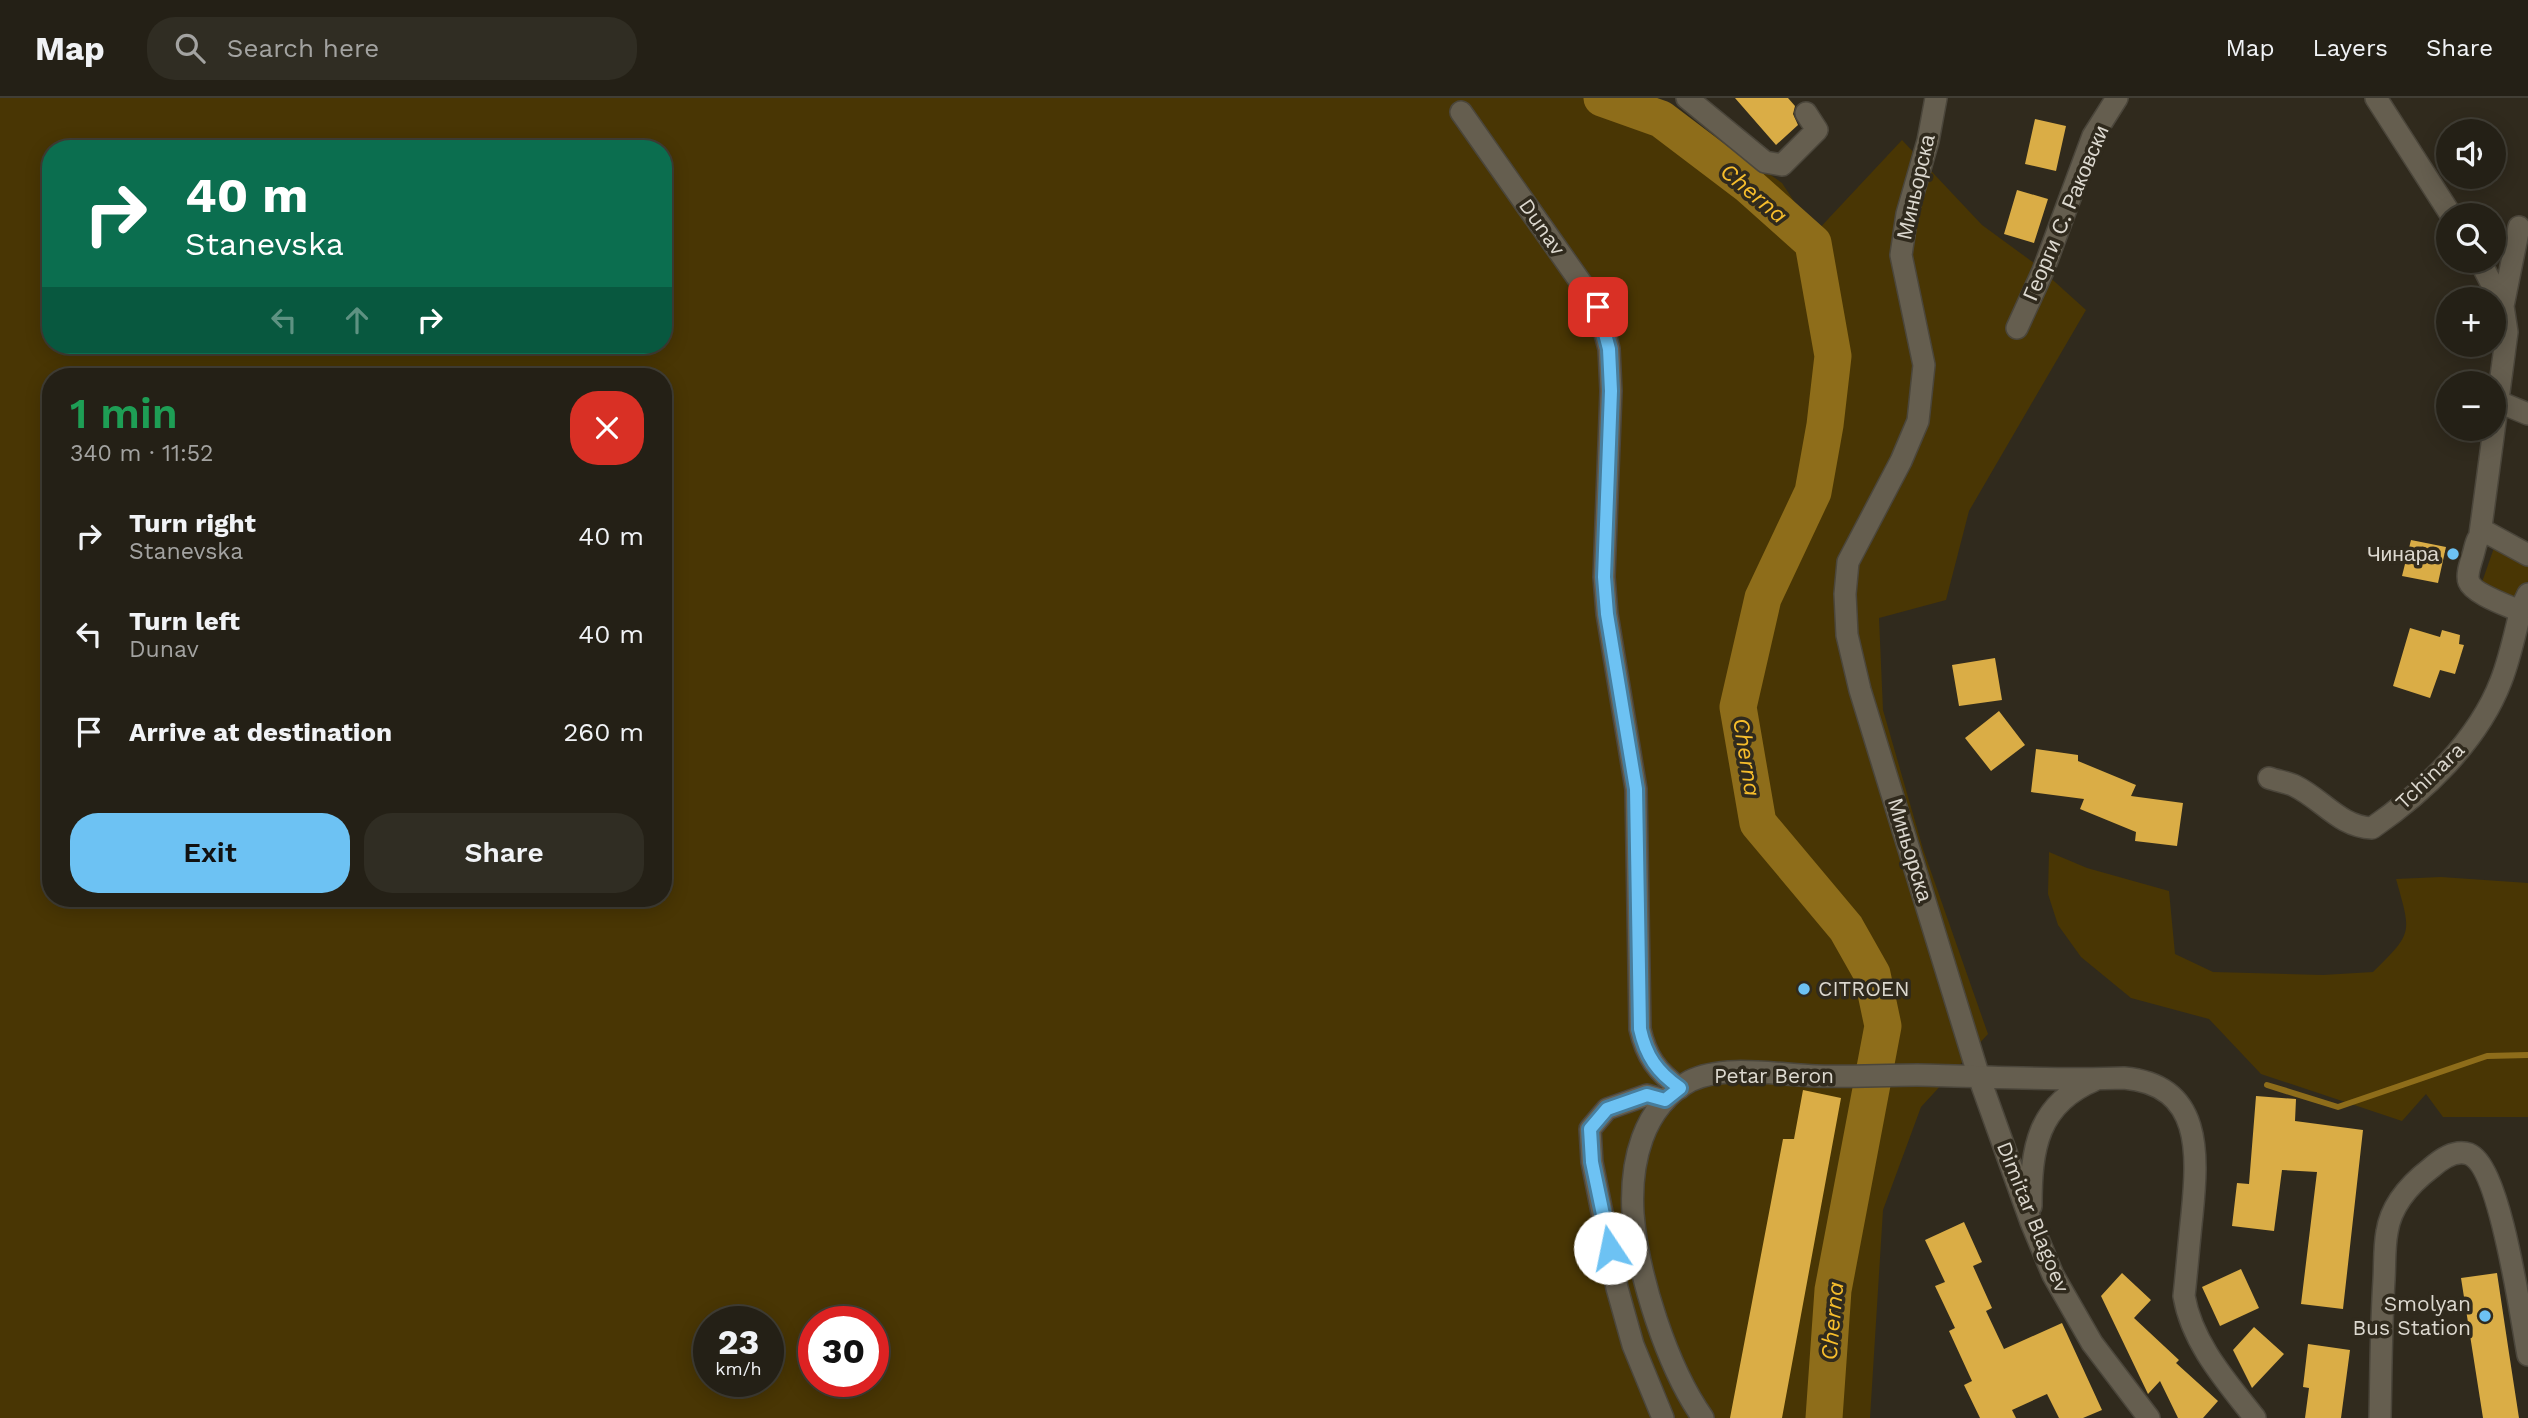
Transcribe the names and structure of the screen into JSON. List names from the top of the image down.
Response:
{
  "streets": {
    "street": [
      "Миньорска",
      "Георги С. Раковски",
      "Dunav",
      "Tchinara",
      "Petar Beron",
      "Dimitar Blagoev"
    ]
  },
  "crossings": [
    ["Миньорска", "Petar Beron"],
    ["Миньорска", "Dimitar Blagoev"],
    ["Dunav", "Petar Beron"],
    ["Petar Beron", "Dimitar Blagoev"]
  ],
  "water": ["Cherna"],
  "places": ["Чинара", "CITROEN", "Smolyan Bus Station"],
  "page": {
    "header": "Map",
    "search": "Search here",
    "nav": ["Map", "Layers", "Share"],
    "map_buttons": ["+", "−"],
    "turn": ["40 m", "Stanevska"],
    "heading": ["1 min", "340 m · 11:52"],
    "list": [
      {
        "name": "Turn right",
        "note": "Stanevska",
        "value": "40 m"
      },
      {
        "name": "Turn left",
        "note": "Dunav",
        "value": "40 m"
      },
      {
        "name": "Arrive at destination",
        "value": "260 m"
      }
    ],
    "buttons": ["Exit", "Share"],
    "speed": "23 km/h",
    "limit": "30"
  }
}
